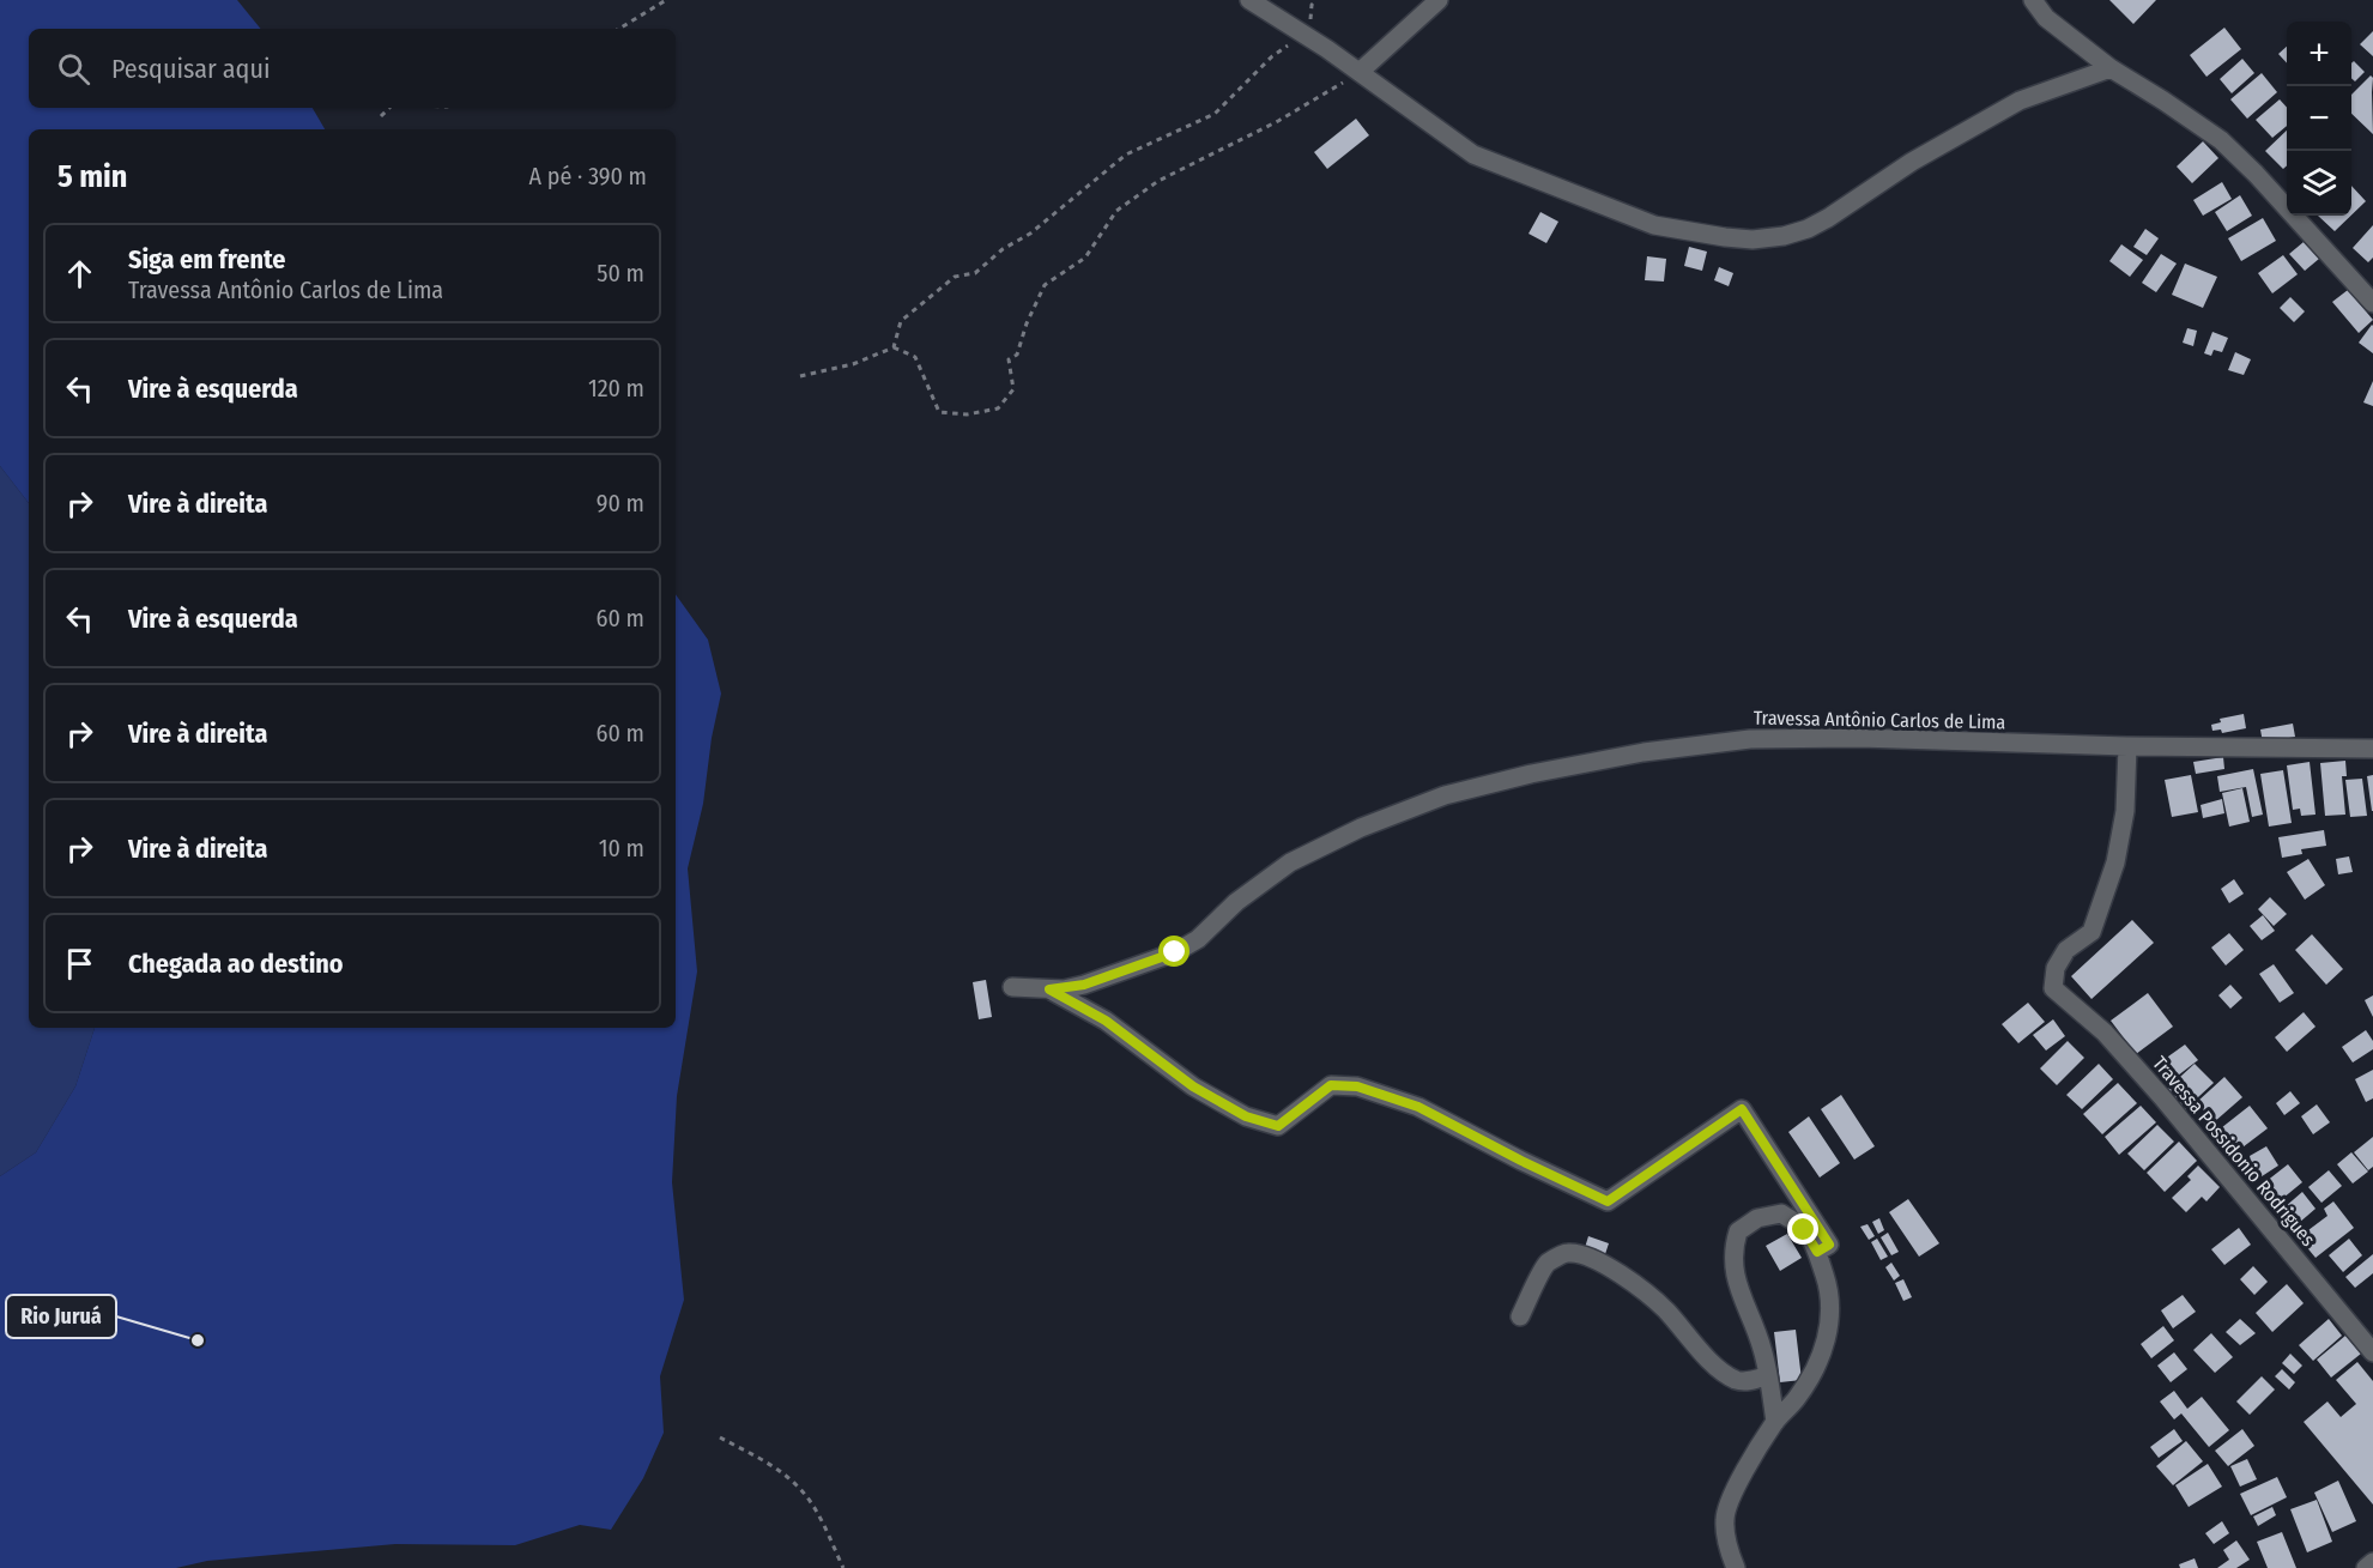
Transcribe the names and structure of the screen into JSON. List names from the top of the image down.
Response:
{
  "streets": {
    "street": ["Travessa Antônio Carlos de Lima", "Travessa Possidonio Rodrigues"]
  },
  "crossings": [
    ["Travessa Antônio Carlos de Lima", "Travessa Possidonio Rodrigues"]
  ],
  "places": ["Rio Juruá"],
  "page": {
    "map_buttons": ["+", "−"],
    "search": "Pesquisar aqui",
    "heading": ["5 min", "A pé · 390 m"],
    "list": [
      ["Siga em frente", "Travessa Antônio Carlos de Lima", "50 m"],
      ["Vire à esquerda", "120 m"],
      ["Vire à direita", "90 m"],
      ["Vire à esquerda", "60 m"],
      ["Vire à direita", "60 m"],
      ["Vire à direita", "10 m"],
      "Chegada ao destino"
    ]
  }
}
